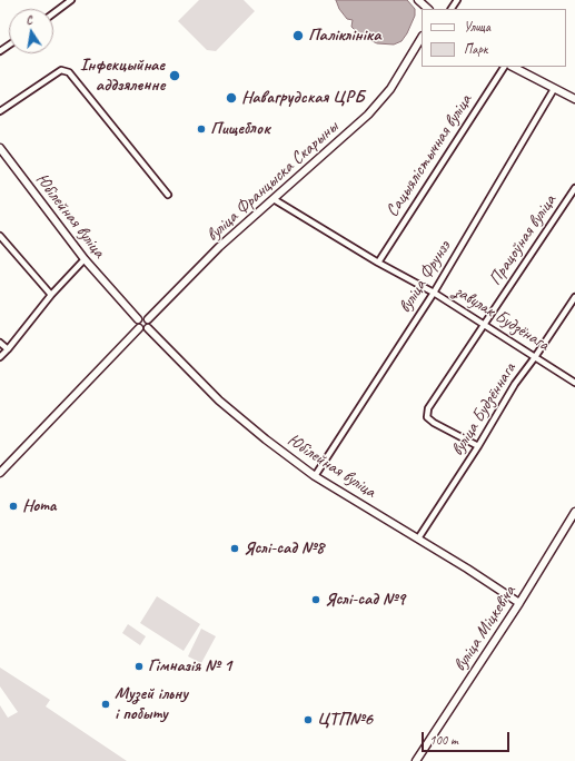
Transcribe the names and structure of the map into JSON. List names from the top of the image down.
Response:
{
  "streets": {
    "street": [
      "Сацыялістычная вуліца",
      "вуліца Францыска Скарыны",
      "Юбілейная вуліца",
      "Працоўная вуліца",
      "вуліца Фрунзэ",
      "завулак Будзёнага",
      "вуліца Будзённага",
      "вуліца Міцкевіча"
    ]
  },
  "crossings": [
    ["Сацыялістычная вуліца", "завулак Будзёнага"],
    ["вуліца Францыска Скарыны", "Юбілейная вуліца"],
    ["вуліца Францыска Скарыны", "завулак Будзёнага"],
    ["Юбілейная вуліца", "вуліца Фрунзэ"],
    ["Юбілейная вуліца", "вуліца Будзённага"],
    ["Юбілейная вуліца", "вуліца Міцкевіча"],
    ["Працоўная вуліца", "завулак Будзёнага"],
    ["Працоўная вуліца", "вуліца Будзённага"],
    ["вуліца Фрунзэ", "завулак Будзёнага"],
    ["завулак Будзёнага", "вуліца Будзённага"]
  ],
  "places": [
    "Паліклініка",
    "Інфекцыйнае аддзяленне",
    "Навагрудская ЦРБ",
    "Пищеблок",
    "Нота",
    "Яслі-сад №8",
    "Яслі-сад №9",
    "Гімназія № 1",
    "Музей ільну і побыту",
    "ЦТП№6"
  ],
  "legend": ["Улица", "Парк"],
  "scale_bar": "100 m",
  "north": "top"
}
